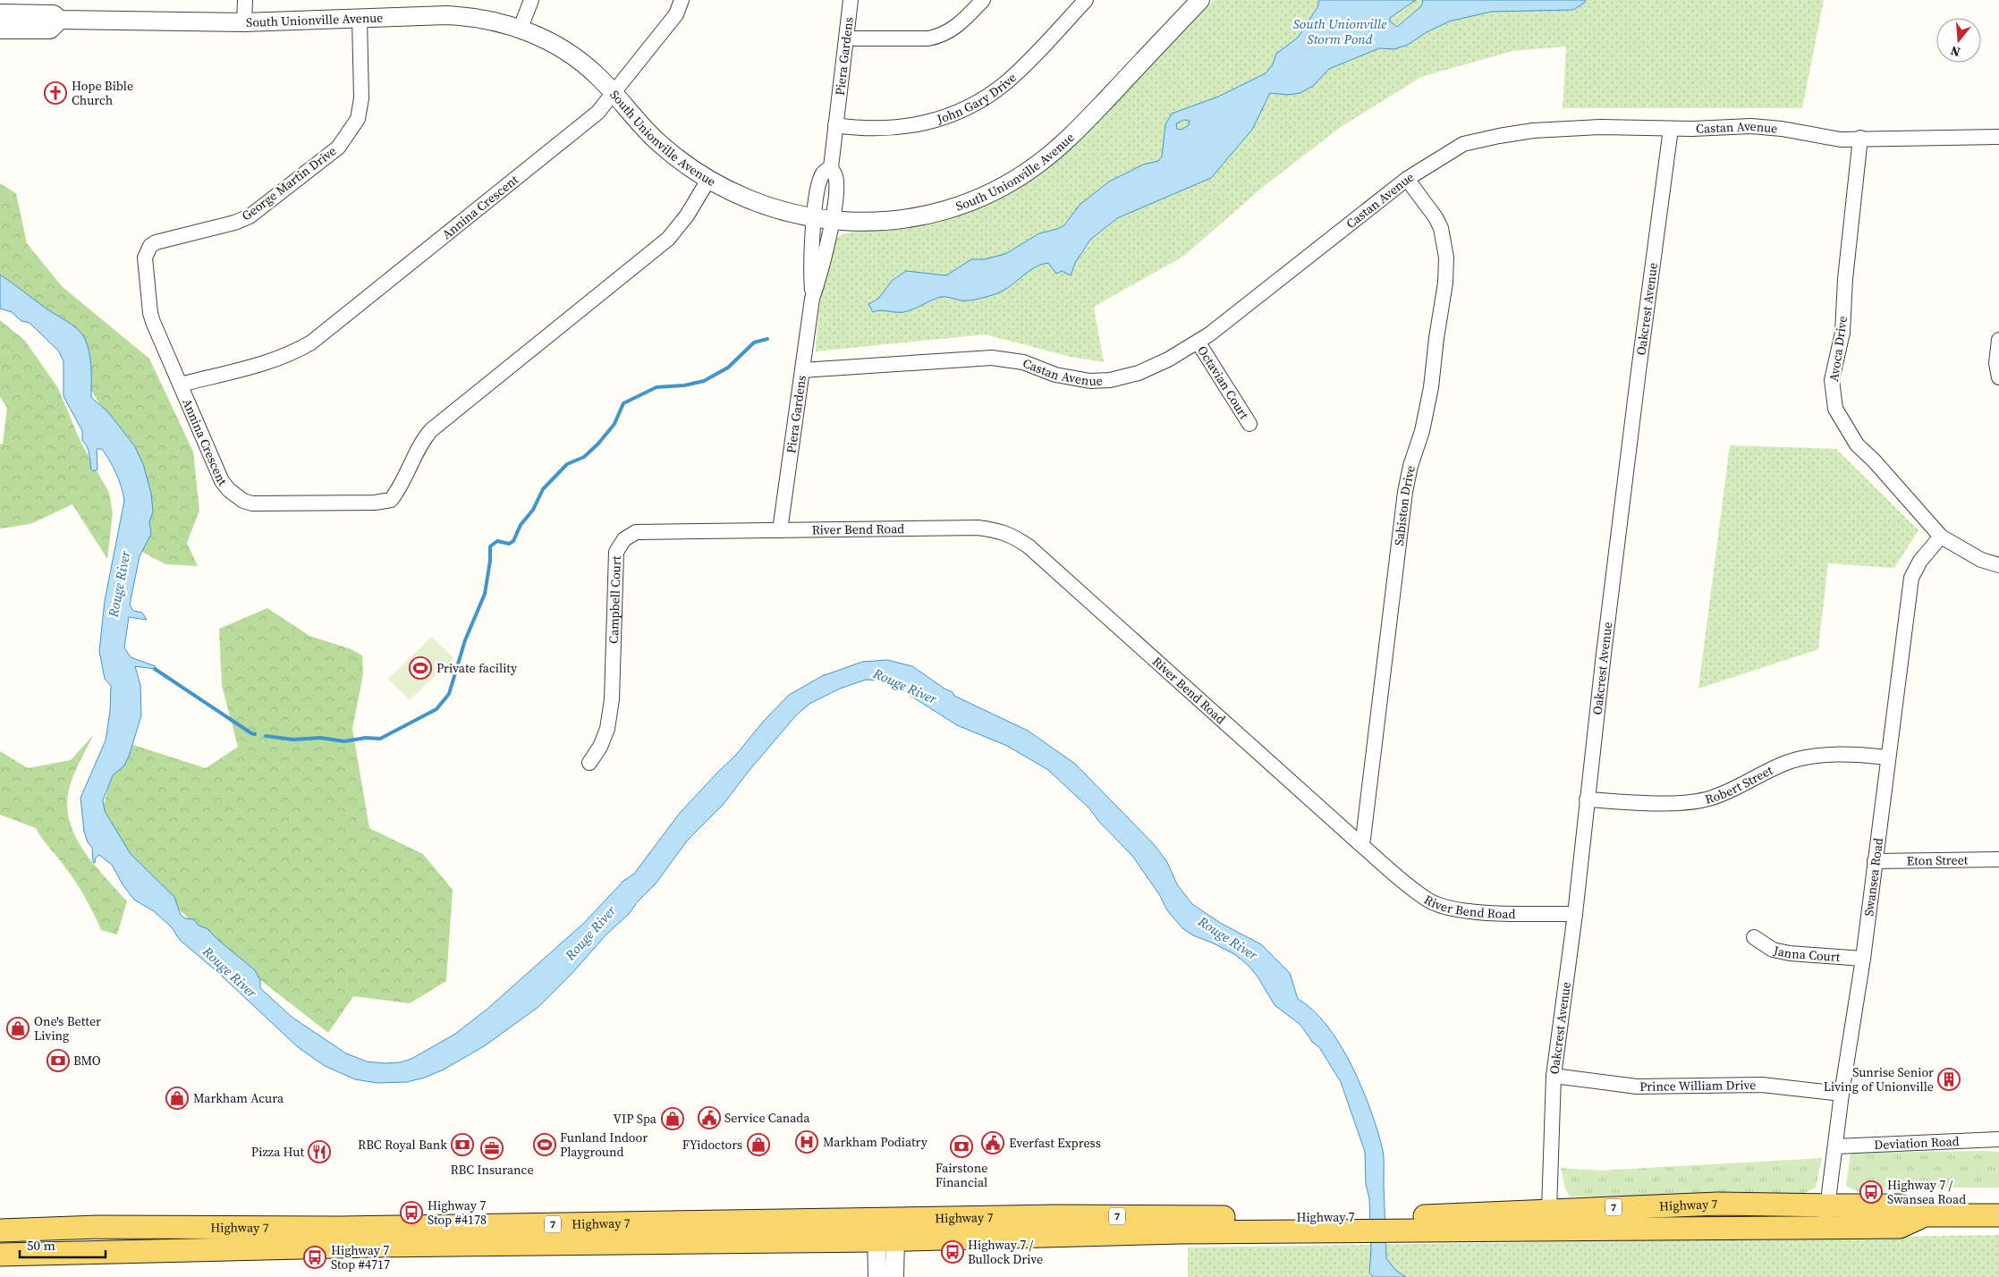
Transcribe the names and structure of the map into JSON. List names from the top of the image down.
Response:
{
  "streets": {
    "main road": ["Highway 7", "7"],
    "street": [
      "South Unionville Avenue",
      "Piera Gardens",
      "John Gary Drive",
      "Castan Avenue",
      "George Martin Drive",
      "Annina Crescent",
      "Oakcrest Avenue",
      "Avoca Drive",
      "Octavian Court",
      "Sabiston Drive",
      "River Bend Road",
      "Campbell Court",
      "Robert Street",
      "Eton Street",
      "Swansea Road",
      "Janna Court",
      "Prince William Drive",
      "Deviation Road"
    ]
  },
  "crossings": [
    ["South Unionville Avenue", "Piera Gardens"],
    ["South Unionville Avenue", "George Martin Drive"],
    ["South Unionville Avenue", "Annina Crescent"],
    ["Piera Gardens", "John Gary Drive"],
    ["Piera Gardens", "Castan Avenue"],
    ["Piera Gardens", "River Bend Road"],
    ["Piera Gardens", "Campbell Court"],
    ["Castan Avenue", "Oakcrest Avenue"],
    ["Castan Avenue", "Avoca Drive"],
    ["Castan Avenue", "Octavian Court"],
    ["Castan Avenue", "Sabiston Drive"],
    ["George Martin Drive", "Annina Crescent"],
    ["Oakcrest Avenue", "River Bend Road"],
    ["Oakcrest Avenue", "Robert Street"],
    ["Oakcrest Avenue", "Prince William Drive"],
    ["Oakcrest Avenue", "Highway 7"],
    ["Avoca Drive", "Swansea Road"],
    ["Sabiston Drive", "River Bend Road"],
    ["River Bend Road", "Campbell Court"],
    ["Robert Street", "Swansea Road"],
    ["Eton Street", "Swansea Road"],
    ["Swansea Road", "Janna Court"],
    ["Swansea Road", "Prince William Drive"],
    ["Swansea Road", "Deviation Road"],
    ["Swansea Road", "Highway 7"]
  ],
  "water": ["South Unionville Storm Pond", "Rouge River"],
  "places": {
    "church": ["Hope Bible Church"],
    "sports": ["Private facility", "Funland Indoor Playground"],
    "shop": [
      "One's Better Living",
      "Markham Acura",
      "VIP Spa",
      "FYidoctors"
    ],
    "bank": ["BMO", "RBC Royal Bank", "Fairstone Financial"],
    "building": ["Sunrise Senior Living of Unionville"],
    "public building": ["Service Canada", "Everfast Express"],
    "hospital": ["Markham Podiatry"],
    "office": ["RBC Insurance"],
    "restaurant": ["Pizza Hut"],
    "bus stop": [
      "Highway 7 / Swansea Road",
      "Highway 7 Stop #4178",
      "Highway 7 / Bullock Drive",
      "Highway 7 Stop #4717"
    ]
  },
  "scale_bar": "50 m",
  "north": "bottom"
}
